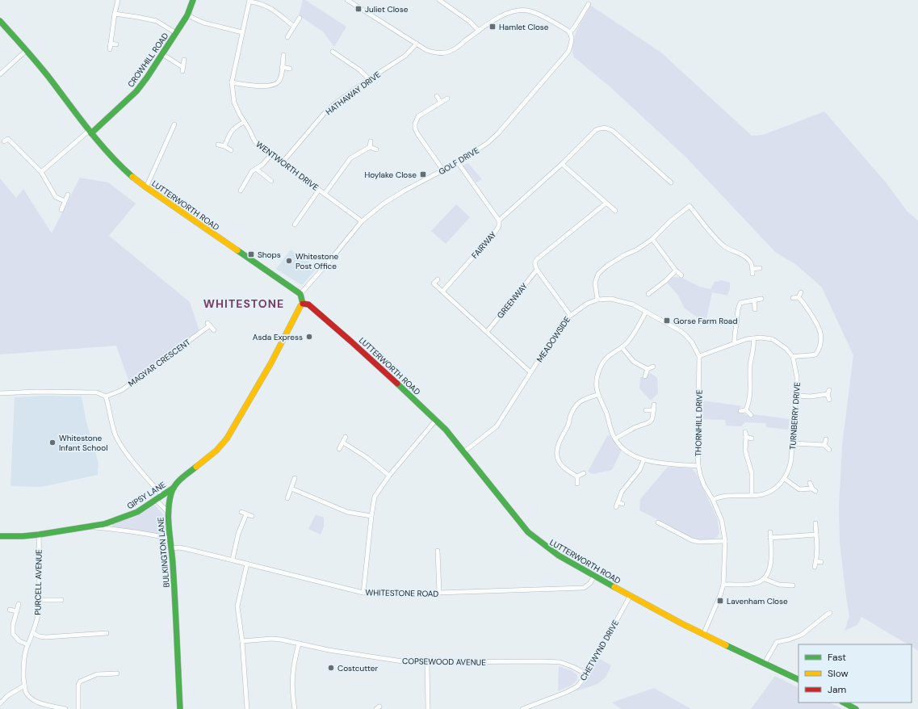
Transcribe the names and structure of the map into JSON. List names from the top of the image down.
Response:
{
  "streets": {
    "main road": [
      "CROWHILL ROAD",
      "LUTTERWORTH ROAD",
      "GIPSY LANE",
      "BULKINGTON LANE"
    ],
    "street": [
      "HATHAWAY DRIVE",
      "GOLF DRIVE",
      "WENTWORTH DRIVE",
      "FAIRWAY",
      "GREENWAY",
      "MEADOWSIDE",
      "MAGYAR CRESCENT",
      "TURNBERRY DRIVE",
      "THORNHILL DRIVE",
      "PURCELL AVENUE",
      "WHITESTONE ROAD",
      "CHETWYND DRIVE",
      "COPSEWOOD AVENUE"
    ]
  },
  "crossings": [
    ["CROWHILL ROAD", "LUTTERWORTH ROAD"],
    ["HATHAWAY DRIVE", "WENTWORTH DRIVE"],
    ["GOLF DRIVE", "WENTWORTH DRIVE"],
    ["GOLF DRIVE", "LUTTERWORTH ROAD"],
    ["GOLF DRIVE", "FAIRWAY"],
    ["LUTTERWORTH ROAD", "MEADOWSIDE"],
    ["LUTTERWORTH ROAD", "THORNHILL DRIVE"],
    ["LUTTERWORTH ROAD", "WHITESTONE ROAD"],
    ["LUTTERWORTH ROAD", "CHETWYND DRIVE"],
    ["GREENWAY", "MEADOWSIDE"],
    ["MEADOWSIDE", "THORNHILL DRIVE"],
    ["TURNBERRY DRIVE", "THORNHILL DRIVE"],
    ["GIPSY LANE", "BULKINGTON LANE"],
    ["GIPSY LANE", "PURCELL AVENUE"],
    ["BULKINGTON LANE", "WHITESTONE ROAD"],
    ["CHETWYND DRIVE", "COPSEWOOD AVENUE"]
  ],
  "districts": ["WHITESTONE"],
  "places": {
    "transit": [
      "Juliet Close",
      "Hamlet Close",
      "Hoylake Close",
      "Shops",
      "Gorse Farm Road",
      "Lavenham Close"
    ],
    "other": [
      "Whitestone Post Office",
      "Asda Express",
      "Whitestone Infant School",
      "Costcutter"
    ]
  },
  "legend": ["Fast", "Slow", "Jam"]
}
